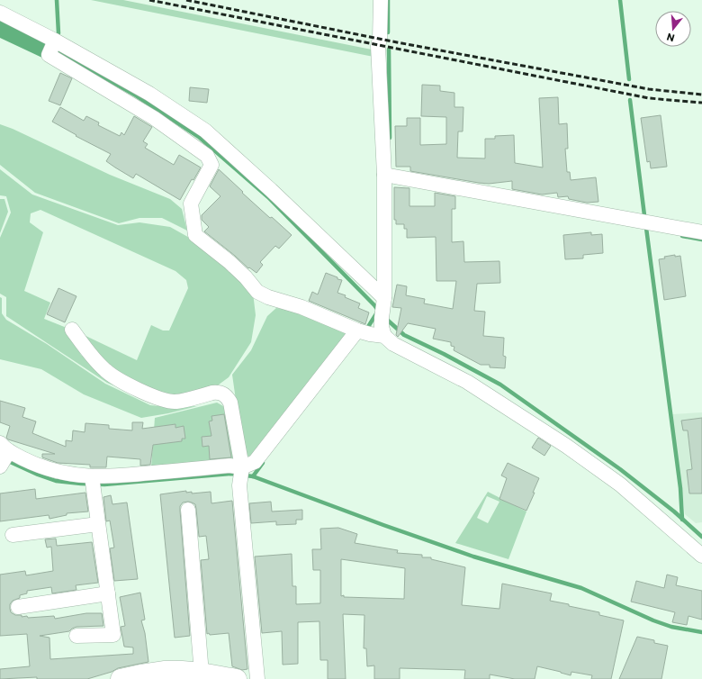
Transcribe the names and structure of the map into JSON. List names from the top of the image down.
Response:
{
  "north": "bottom"
}
